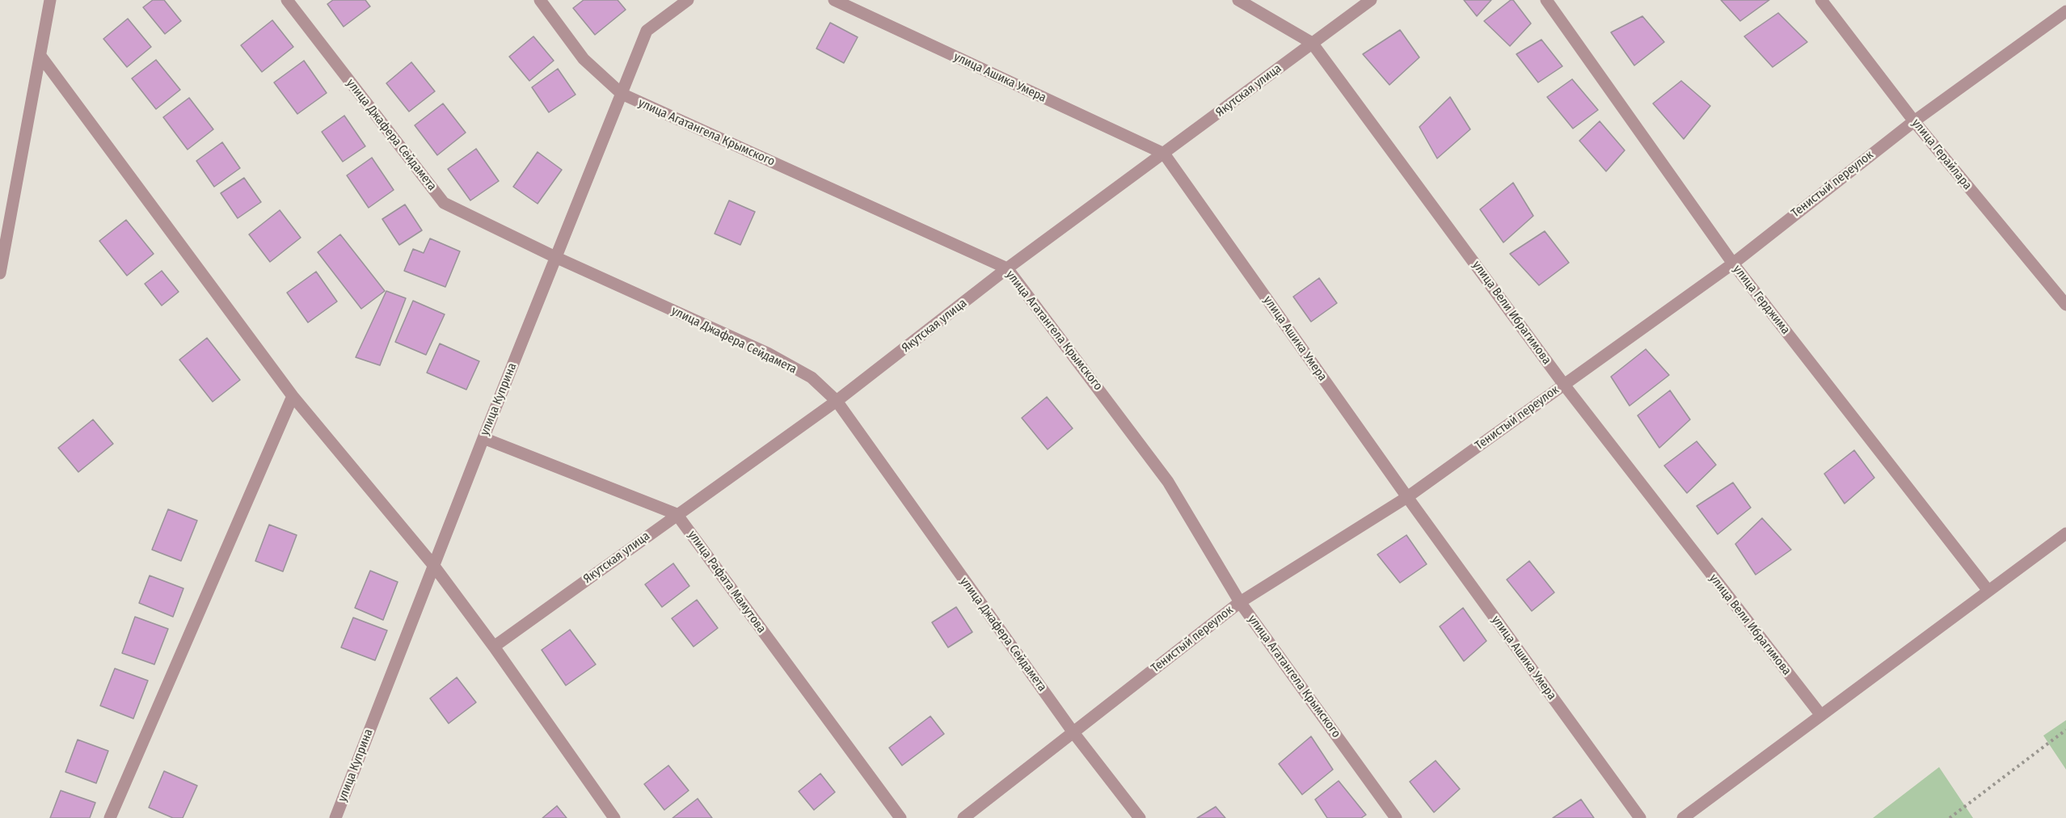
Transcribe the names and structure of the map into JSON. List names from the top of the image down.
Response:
{
  "streets": {
    "street": [
      "улица Ашика Умера",
      "Якутская улица",
      "улица Агатангела Крымского",
      "улица Джафера Сейдамета",
      "улица Герайлара",
      "Тенистый переулок",
      "улица Герджима",
      "улица Вели Ибрагимова",
      "улица Куприна",
      "улица Рафата Мамутова"
    ]
  },
  "crossings": [
    ["улица Ашика Умера", "Якутская улица"],
    ["улица Ашика Умера", "Тенистый переулок"],
    ["Якутская улица", "улица Агатангела Крымского"],
    ["Якутская улица", "улица Джафера Сейдамета"],
    ["Якутская улица", "улица Вели Ибрагимова"],
    ["Якутская улица", "улица Рафата Мамутова"],
    ["улица Агатангела Крымского", "Тенистый переулок"],
    ["улица Агатангела Крымского", "улица Куприна"],
    ["улица Джафера Сейдамета", "Тенистый переулок"],
    ["улица Джафера Сейдамета", "улица Куприна"],
    ["улица Герайлара", "Тенистый переулок"],
    ["Тенистый переулок", "улица Герджима"],
    ["Тенистый переулок", "улица Вели Ибрагимова"]
  ]
}
